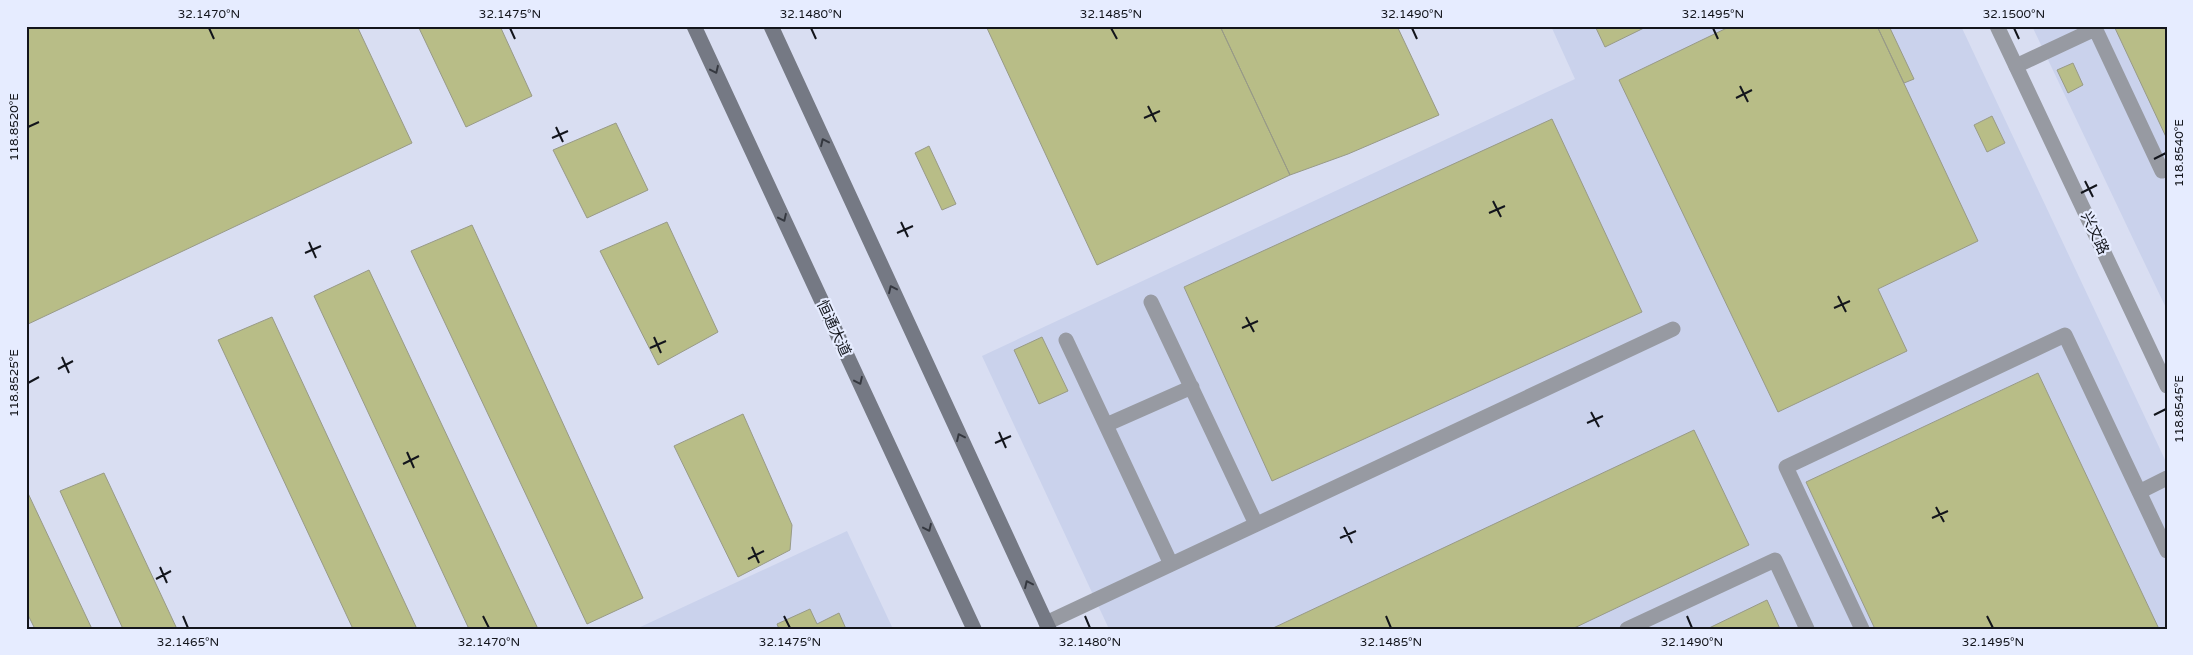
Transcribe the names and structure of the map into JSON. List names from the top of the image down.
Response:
{
  "streets": {
    "main road": ["恒通大道"],
    "street": ["兴文路"]
  },
  "coordinates": [
    "32.1470°N",
    "32.1475°N",
    "32.1480°N",
    "32.1485°N",
    "32.1490°N",
    "32.1495°N",
    "32.1500°N",
    "118.8520°E",
    "118.8540°E",
    "118.8525°E",
    "118.8545°E",
    "32.1465°N"
  ]
}
